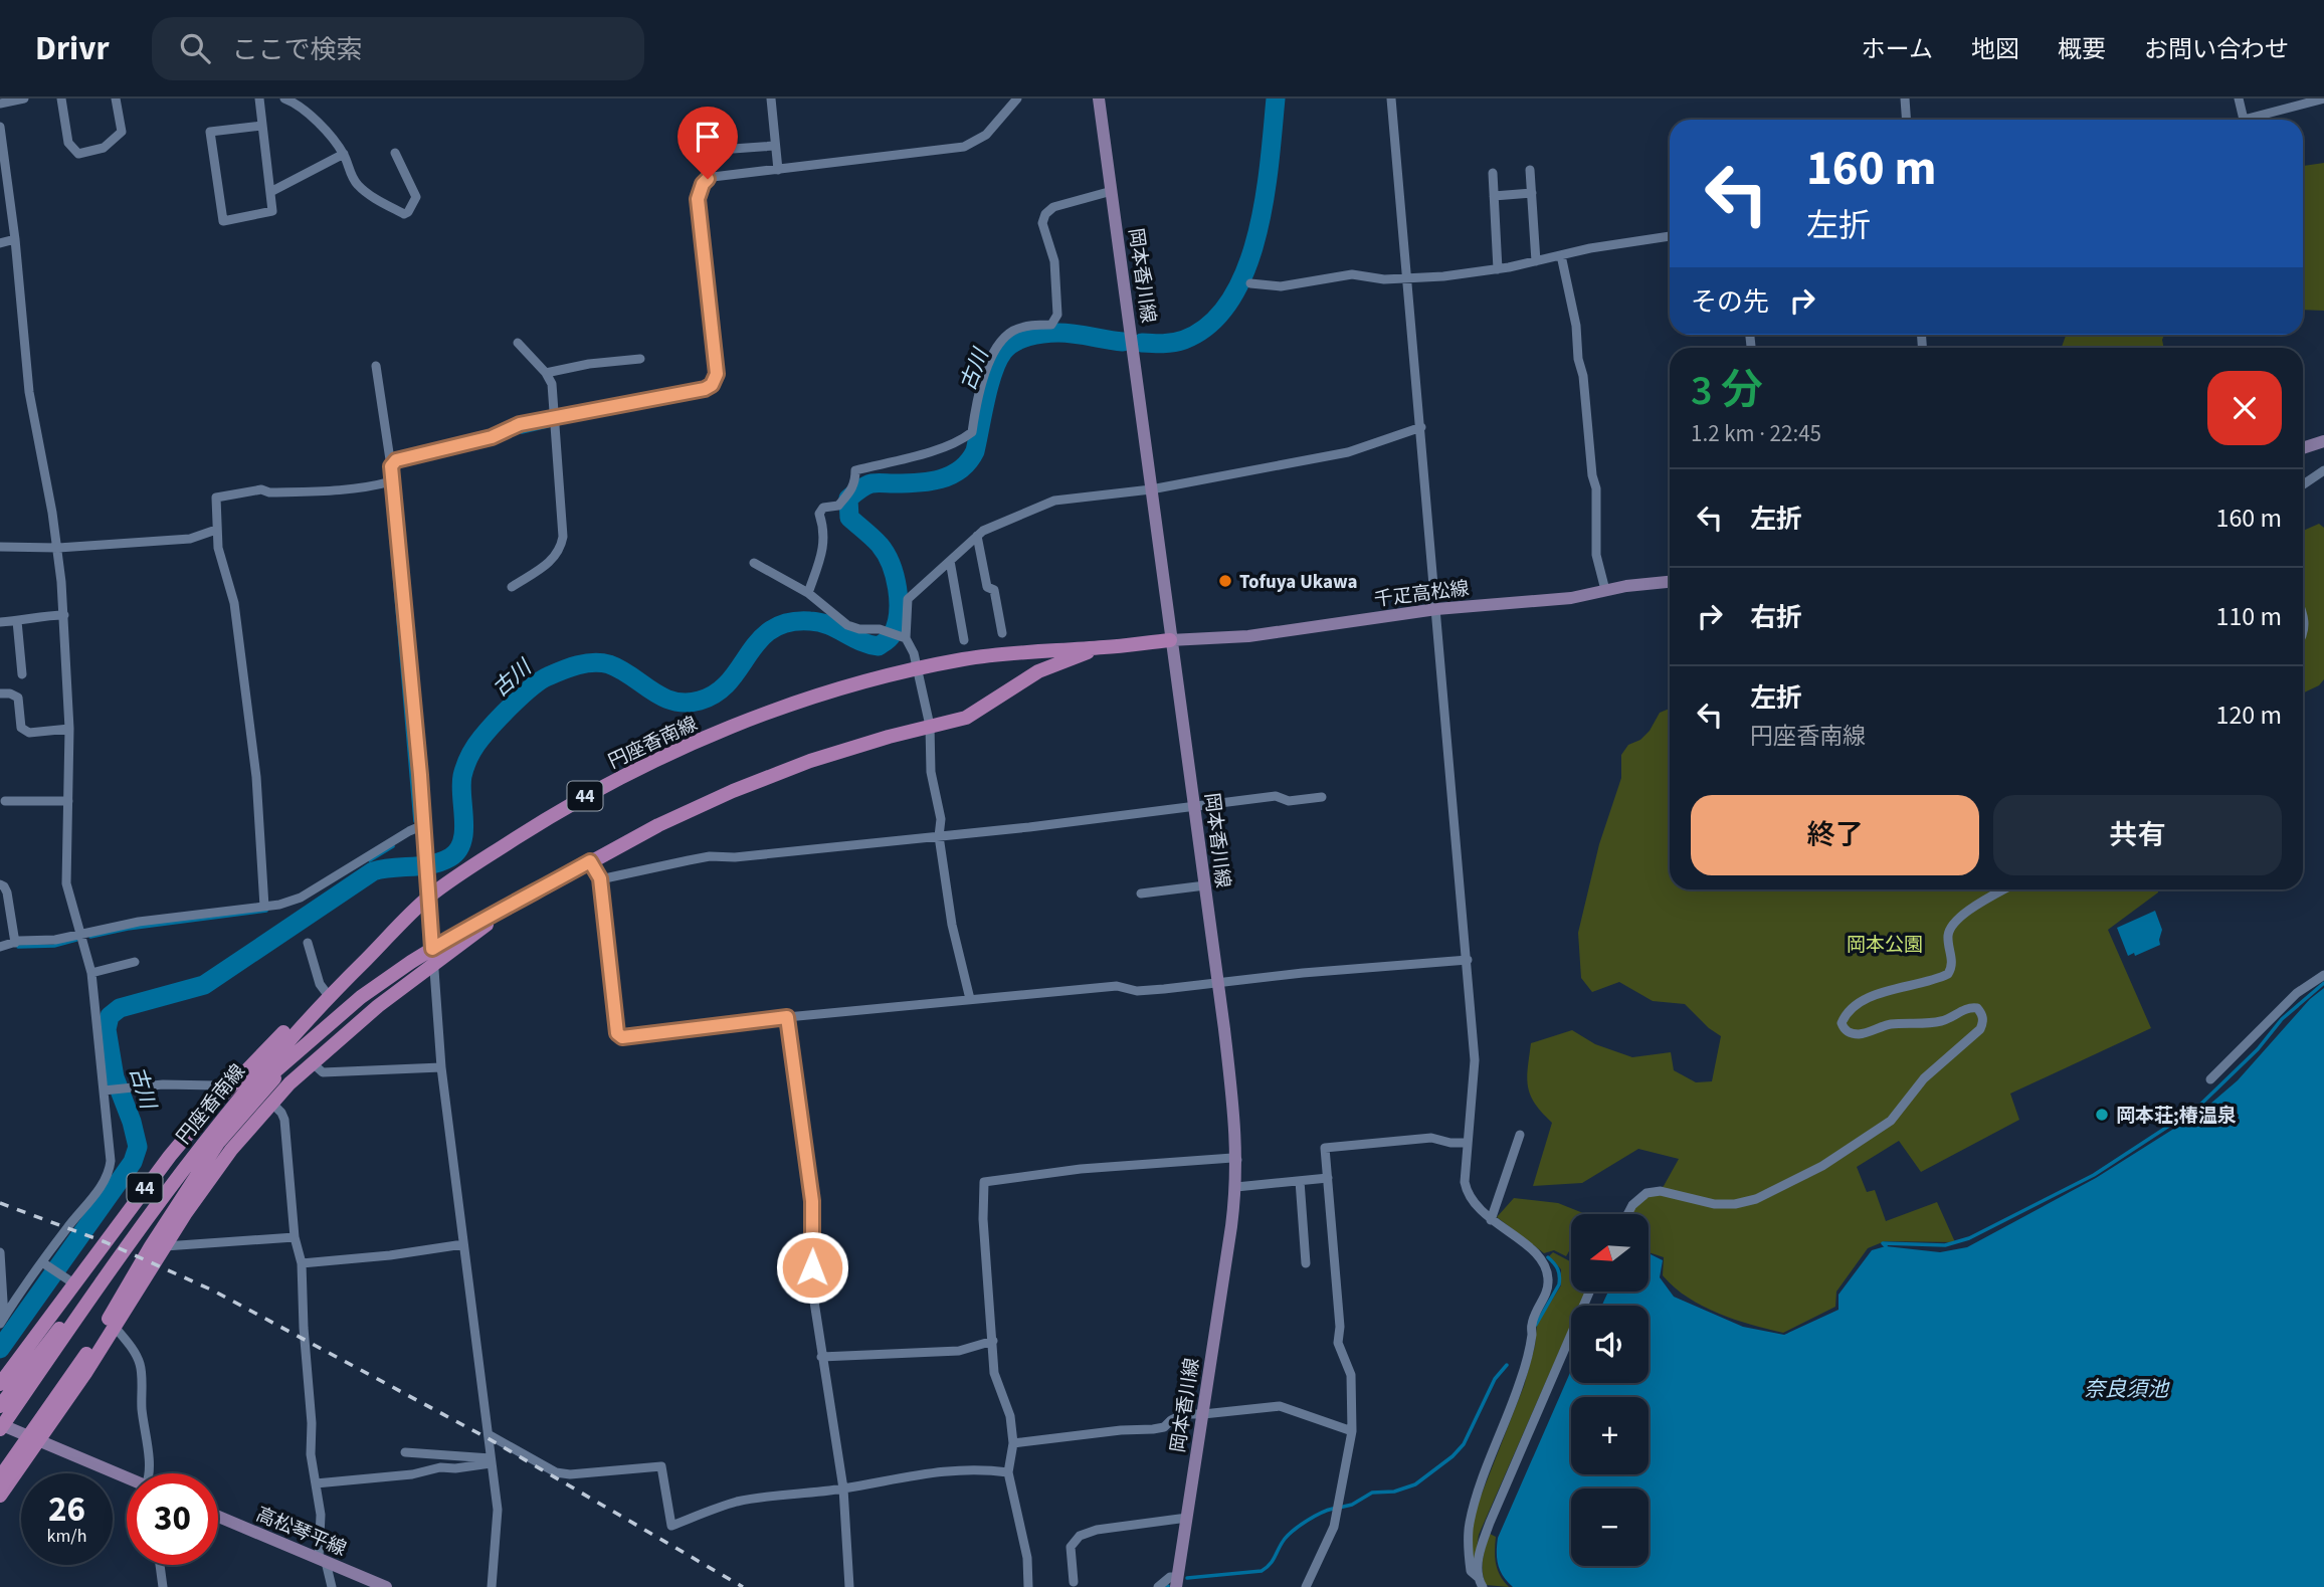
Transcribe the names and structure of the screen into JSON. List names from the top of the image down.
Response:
{
  "streets": {
    "main road": [
      "岡本香川線",
      "千疋高松線",
      "円座香南線",
      "44",
      "高松琴平線"
    ]
  },
  "crossings": [
    ["岡本香川線", "千疋高松線"],
    ["岡本香川線", "円座香南線"],
    ["千疋高松線", "円座香南線"],
    ["円座香南線", "44"]
  ],
  "water": ["古川", "奈良須池"],
  "parks": ["岡本公園"],
  "places": ["Tofuya Ukawa", "岡本荘;椿温泉"],
  "north": "left",
  "page": {
    "header": "Drivr",
    "search": "ここで検索",
    "nav": [
      "ホーム",
      "地図",
      "概要",
      "お問い合わせ"
    ],
    "turn": ["160 m", "左折"],
    "then": "その先",
    "heading": ["3 分", "1.2 km · 22:45"],
    "list": [
      {
        "name": "左折",
        "value": "160 m"
      },
      {
        "name": "右折",
        "value": "110 m"
      },
      {
        "name": "左折",
        "note": "円座香南線",
        "value": "120 m"
      }
    ],
    "buttons": ["終了", "共有"],
    "map_buttons": ["+", "−"],
    "speed": "26 km/h",
    "limit": "30"
  }
}
